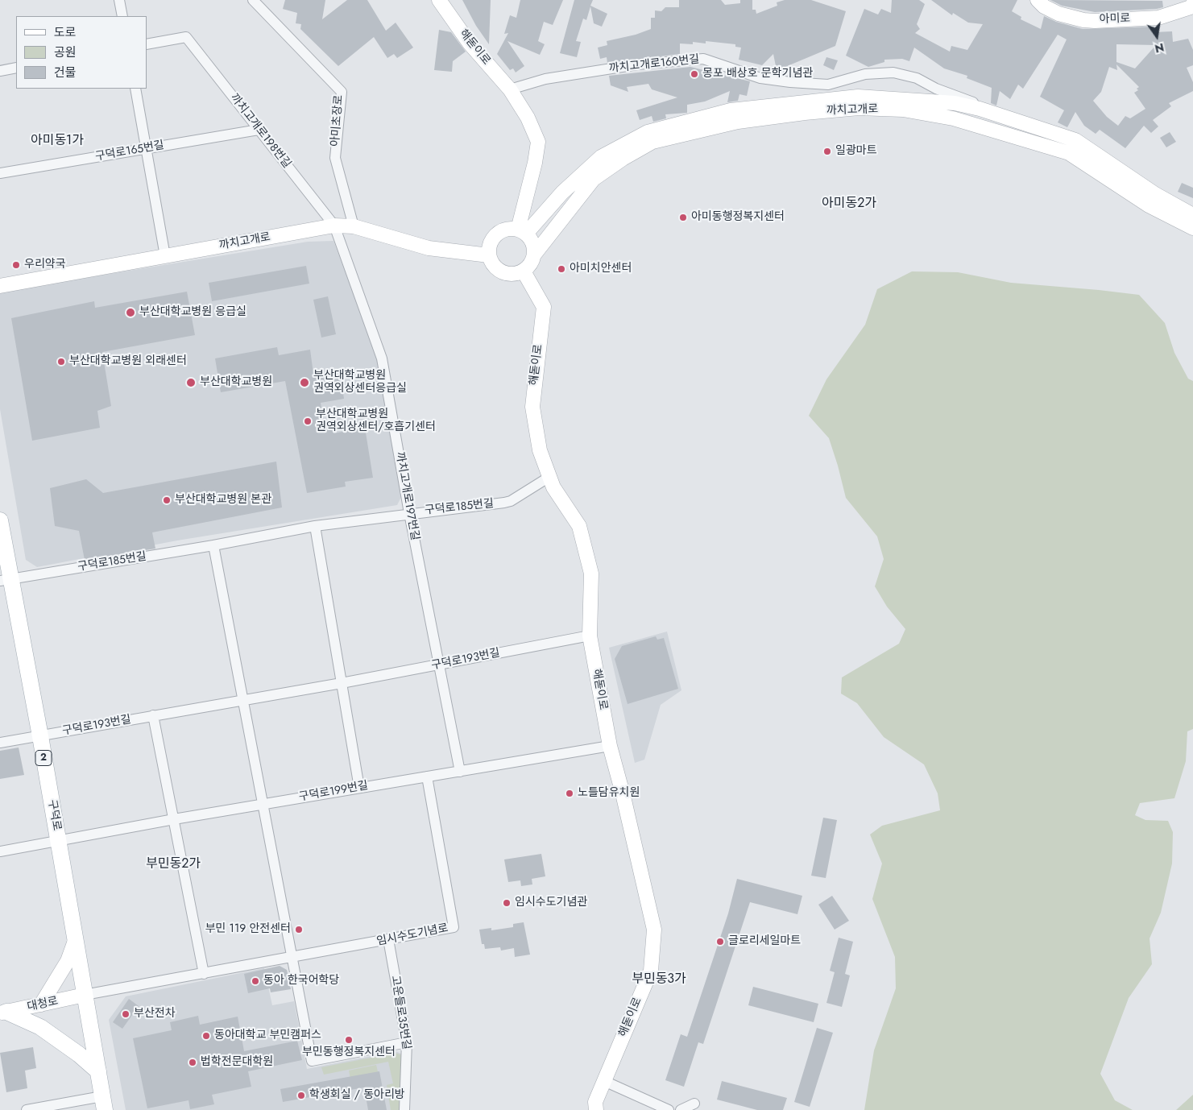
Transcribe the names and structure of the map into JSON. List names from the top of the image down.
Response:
{
  "streets": {
    "main road": ["2", "구덕로"],
    "street": [
      "아미로",
      "해돋이로",
      "까치고개로160번길",
      "까치고개로",
      "아미초장로",
      "까치고개로198번길",
      "구덕로165번길",
      "까치고개로197번길",
      "구덕로185번길",
      "구덕로193번길",
      "구덕로199번길",
      "임시수도기념로",
      "대청로",
      "고운들로35번길"
    ]
  },
  "crossings": [
    ["해돋이로", "까치고개로160번길"],
    ["해돋이로", "까치고개로"],
    ["해돋이로", "구덕로185번길"],
    ["해돋이로", "구덕로193번길"],
    ["해돋이로", "구덕로199번길"],
    ["까치고개로", "아미초장로"],
    ["까치고개로", "까치고개로198번길"],
    ["까치고개로", "까치고개로197번길"],
    ["까치고개로198번길", "구덕로165번길"],
    ["까치고개로198번길", "까치고개로197번길"],
    ["까치고개로197번길", "구덕로185번길"],
    ["까치고개로197번길", "구덕로193번길"],
    ["까치고개로197번길", "구덕로199번길"],
    ["구덕로185번길", "구덕로"],
    ["구덕로193번길", "구덕로"],
    ["구덕로199번길", "구덕로"],
    ["구덕로199번길", "임시수도기념로"],
    ["구덕로", "임시수도기념로"],
    ["구덕로", "대청로"],
    ["임시수도기념로", "대청로"],
    ["임시수도기념로", "고운들로35번길"]
  ],
  "districts": [
    "아미동1가",
    "아미동2가",
    "부민동2가",
    "부민동3가"
  ],
  "places": [
    "몽포 배상호 문학기념관",
    "일광마트",
    "아미동행정복지센터",
    "우리약국",
    "아미치안센터",
    "부산대학교병원 응급실",
    "부산대학교병원 외래센터",
    "부산대학교병원",
    "부산대학교병원 권역외상센터응급실",
    "부산대학교병원 권역외상센터/호흡기센터",
    "부산대학교병원 본관",
    "노틀담유치원",
    "임시수도기념관",
    "부민 119 안전센터",
    "글로리세일마트",
    "동아 한국어학당",
    "부산전차",
    "동아대학교 부민캠퍼스",
    "부민동행정복지센터",
    "법학전문대학원",
    "학생회실 / 동아리방"
  ],
  "legend": ["도로", "공원", "건물"],
  "north": "bottom"
}
